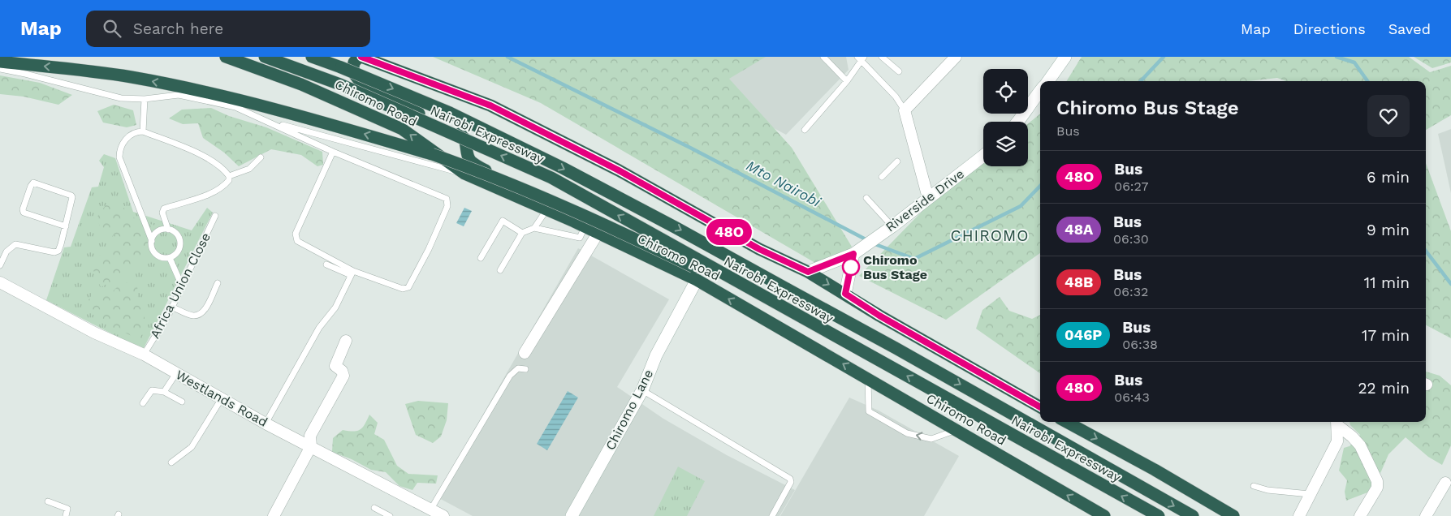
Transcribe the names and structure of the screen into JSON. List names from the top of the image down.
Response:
{
  "streets": {
    "highway": ["Chiromo Road", "Nairobi Expressway"],
    "street": ["Riverside Drive", "Westlands Road", "Chiromo Lane"],
    "lane": ["Africa Union Close"]
  },
  "crossings": [
    ["Chiromo Road", "Chiromo Lane"],
    ["Africa Union Close", "Westlands Road"]
  ],
  "districts": ["CHIROMO"],
  "water": ["Mto Nairobi"],
  "places": ["Chiromo Bus Stage"],
  "lines": ["bus line 48O"],
  "page": {
    "header": "Map",
    "search": "Search here",
    "nav": ["Map", "Directions", "Saved"],
    "on_map": "48O",
    "heading": ["Chiromo Bus Stage", "Bus"],
    "list": [
      {
        "mark": "48O",
        "name": "Bus",
        "note": "06:27",
        "value": "6 min"
      },
      {
        "mark": "48A",
        "name": "Bus",
        "note": "06:30",
        "value": "9 min"
      },
      {
        "mark": "48B",
        "name": "Bus",
        "note": "06:32",
        "value": "11 min"
      },
      {
        "mark": "046P",
        "name": "Bus",
        "note": "06:38",
        "value": "17 min"
      },
      {
        "mark": "48O",
        "name": "Bus",
        "note": "06:43",
        "value": "22 min"
      }
    ]
  }
}
